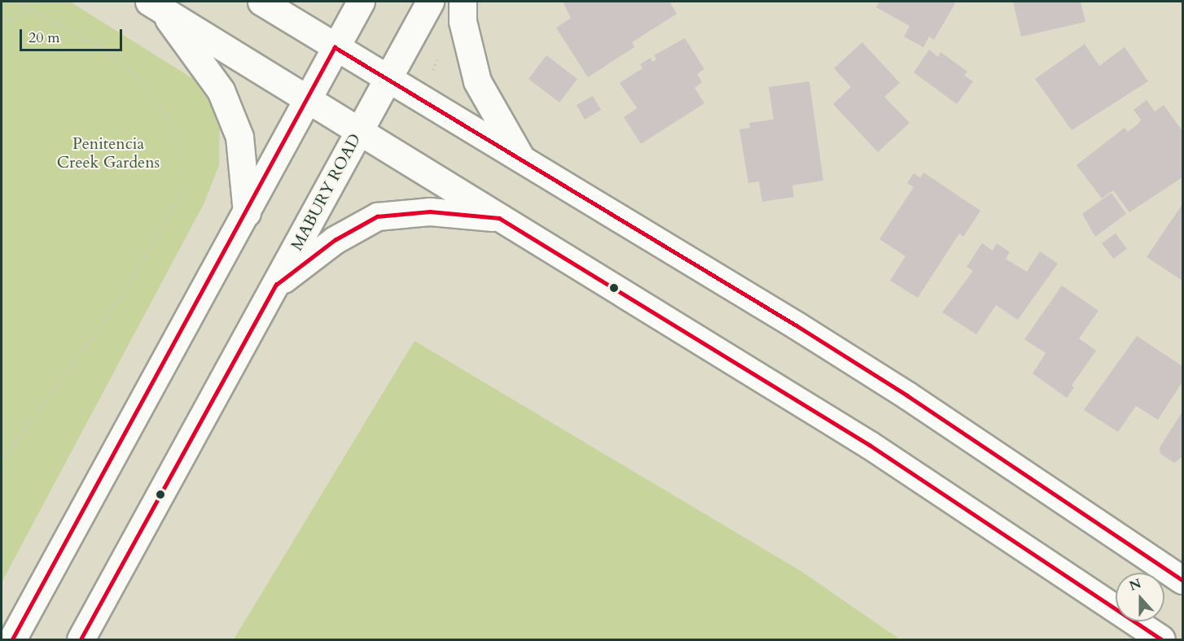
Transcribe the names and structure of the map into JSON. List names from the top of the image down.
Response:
{
  "streets": {
    "main road": ["MABURY ROAD"]
  },
  "parks": ["Penitencia Creek Gardens"],
  "scale_bar": "20 m",
  "north": "top"
}
